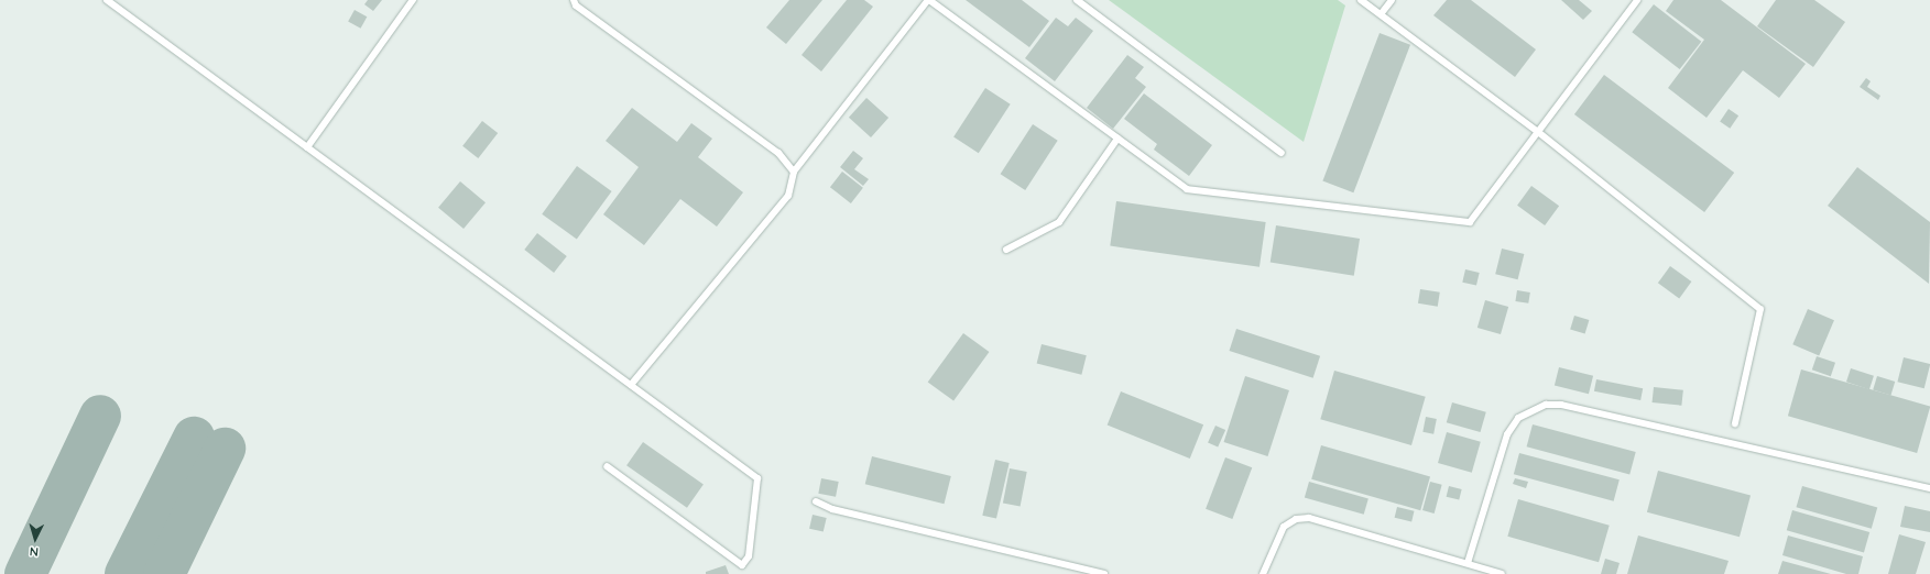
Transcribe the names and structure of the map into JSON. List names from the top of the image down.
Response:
{
  "north": "bottom"
}
